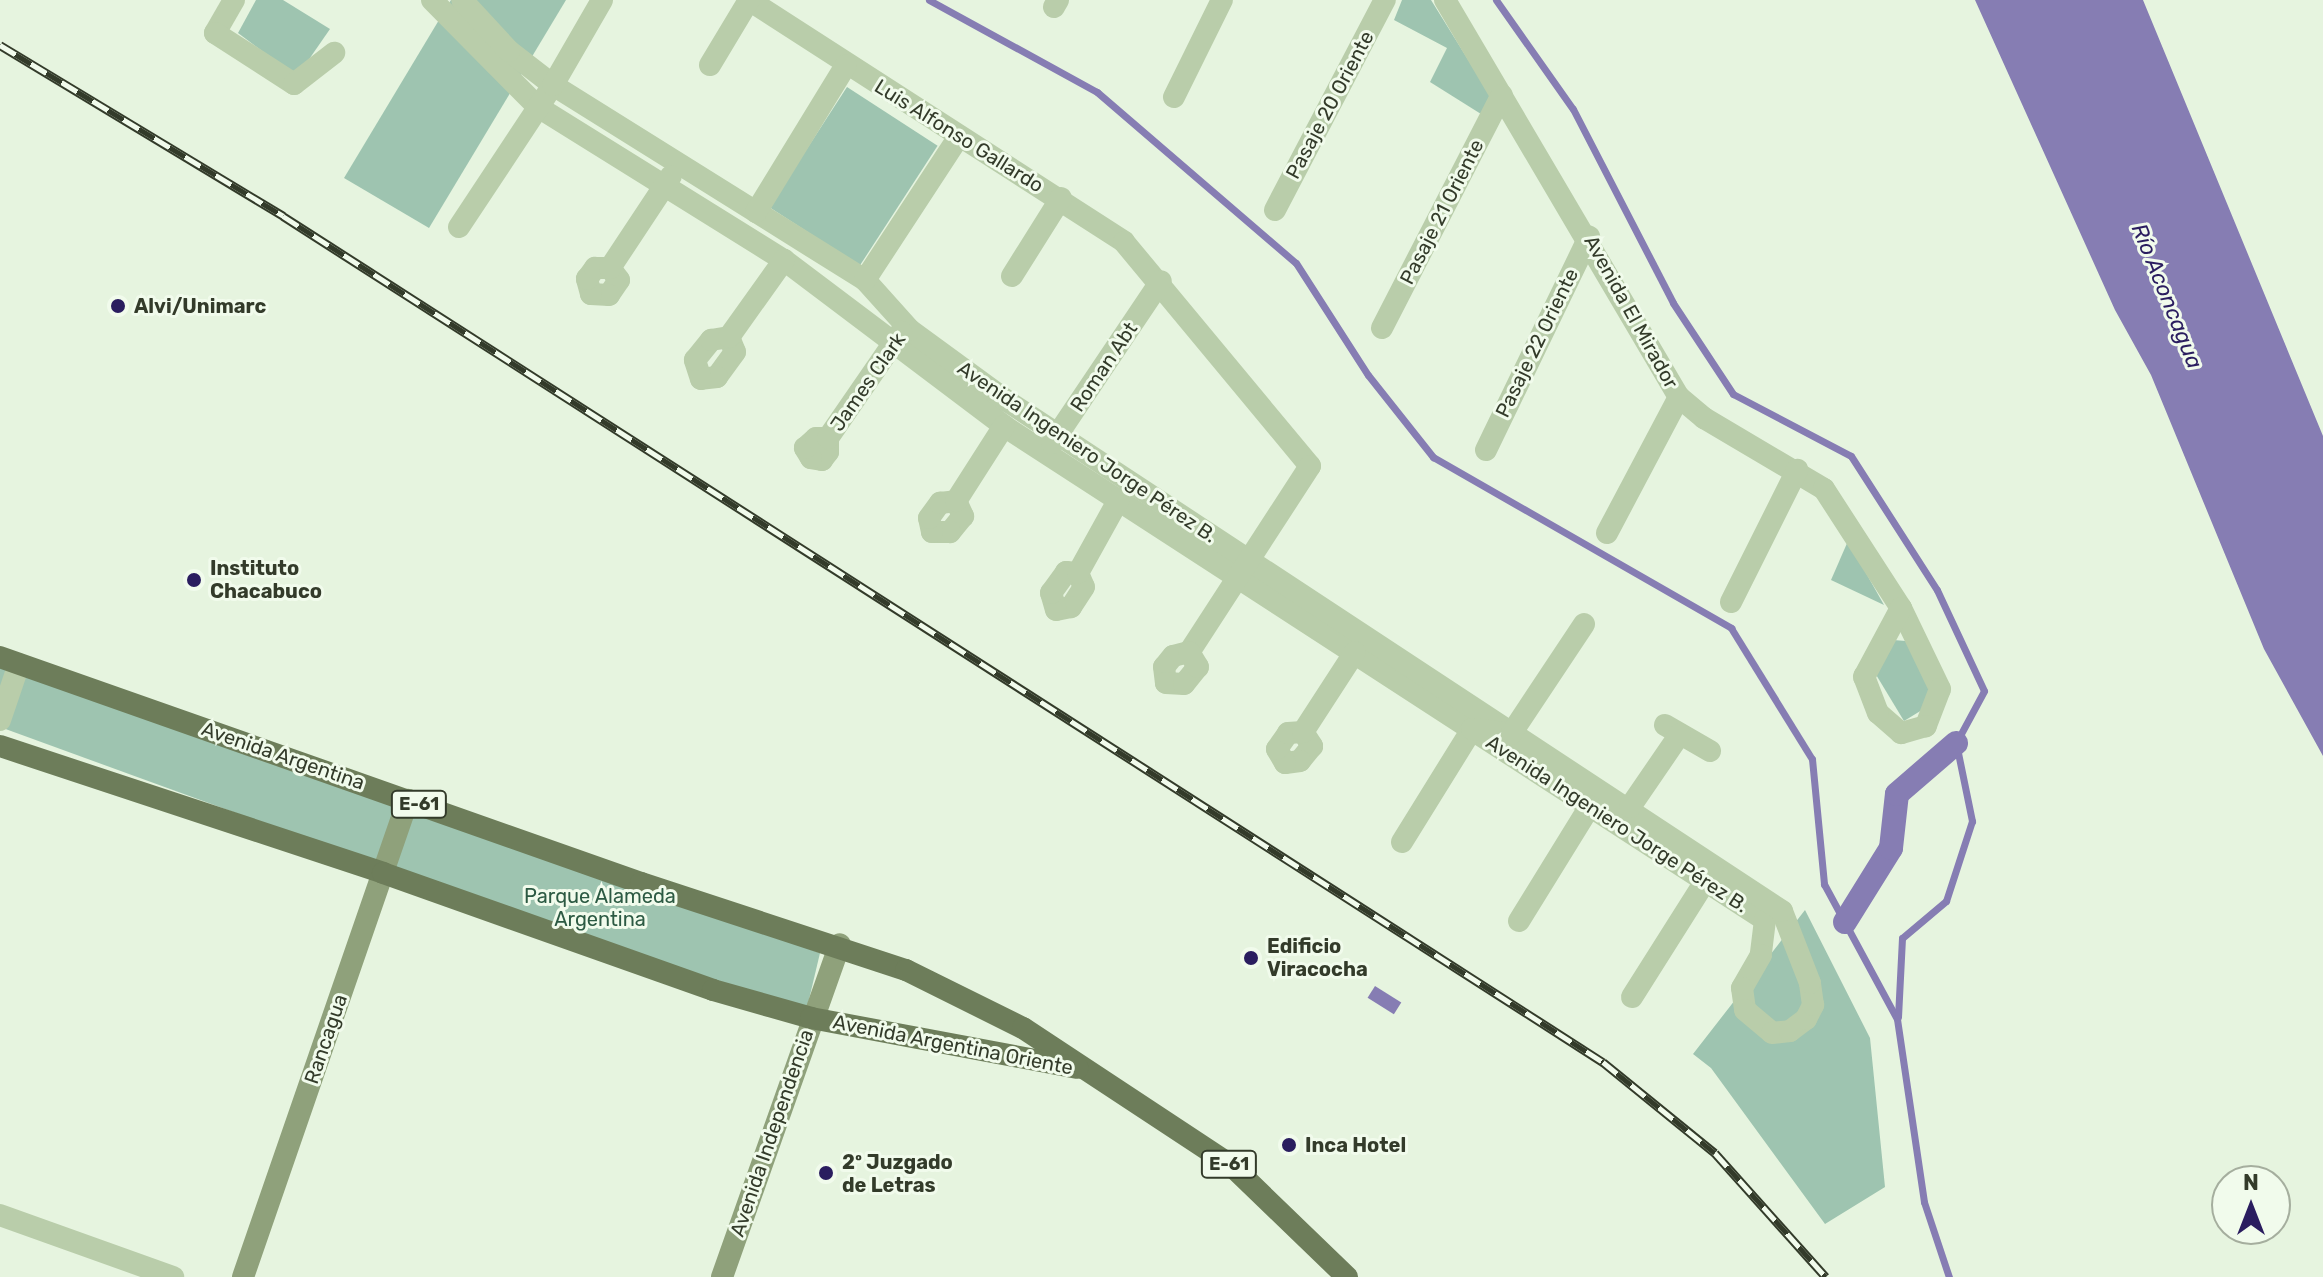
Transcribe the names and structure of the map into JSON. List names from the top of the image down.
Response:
{
  "streets": {
    "main road": [
      "Avenida Argentina",
      "E-61",
      "Rancagua",
      "Avenida Argentina Oriente",
      "Avenida Independencia"
    ],
    "street": [
      "Pasaje 20 Oriente",
      "Luis Alfonso Gallardo",
      "Pasaje 21 Oriente",
      "Avenida El Mirador",
      "Pasaje 22 Oriente",
      "Roman Abt",
      "James Clark",
      "Avenida Ingeniero Jorge Pérez B."
    ]
  },
  "crossings": [
    ["Luis Alfonso Gallardo", "Roman Abt"],
    ["Luis Alfonso Gallardo", "Avenida Ingeniero Jorge Pérez B."],
    ["Pasaje 21 Oriente", "Avenida El Mirador"],
    ["Avenida El Mirador", "Pasaje 22 Oriente"],
    ["Roman Abt", "Avenida Ingeniero Jorge Pérez B."],
    ["James Clark", "Avenida Ingeniero Jorge Pérez B."],
    ["Avenida Argentina", "Rancagua"],
    ["Avenida Argentina", "Avenida Argentina Oriente"],
    ["Avenida Argentina", "Avenida Independencia"],
    ["E-61", "Rancagua"],
    ["E-61", "Avenida Argentina Oriente"],
    ["E-61", "Avenida Independencia"],
    ["Avenida Argentina Oriente", "Avenida Independencia"]
  ],
  "water": ["Río Aconcagua"],
  "parks": ["Parque Alameda Argentina"],
  "places": [
    "Alvi/Unimarc",
    "Instituto Chacabuco",
    "Edificio Viracocha",
    "Inca Hotel",
    "2º Juzgado de Letras"
  ],
  "north": "top"
}
